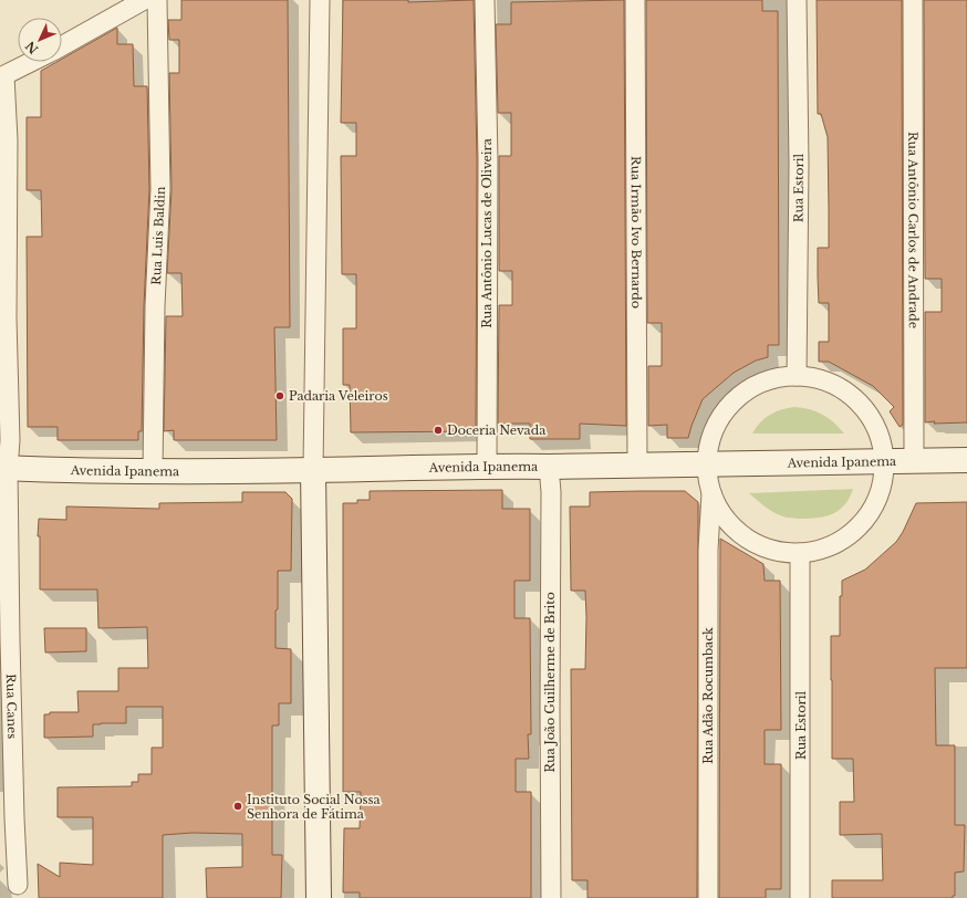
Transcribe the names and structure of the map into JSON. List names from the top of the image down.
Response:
{
  "streets": {
    "street": [
      "Rua Estoril",
      "Rua Antônio Carlos de Andrade",
      "Rua Irmão Ivo Bernardo",
      "Rua Antônio Lucas de Oliveira",
      "Rua Luis Baldin",
      "Avenida Ipanema",
      "Rua João Guilherme de Brito",
      "Rua Adão Rocumback",
      "Rua Canes"
    ]
  },
  "crossings": [
    ["Rua Antônio Carlos de Andrade", "Avenida Ipanema"],
    ["Rua Irmão Ivo Bernardo", "Avenida Ipanema"],
    ["Rua Antônio Lucas de Oliveira", "Avenida Ipanema"],
    ["Rua Luis Baldin", "Avenida Ipanema"],
    ["Avenida Ipanema", "Rua João Guilherme de Brito"],
    ["Avenida Ipanema", "Rua Canes"]
  ],
  "places": ["Padaria Veleiros", "Doceria Nevada", "Instituto Social Nossa Senhora de Fátima"],
  "north": "bottom left"
}
